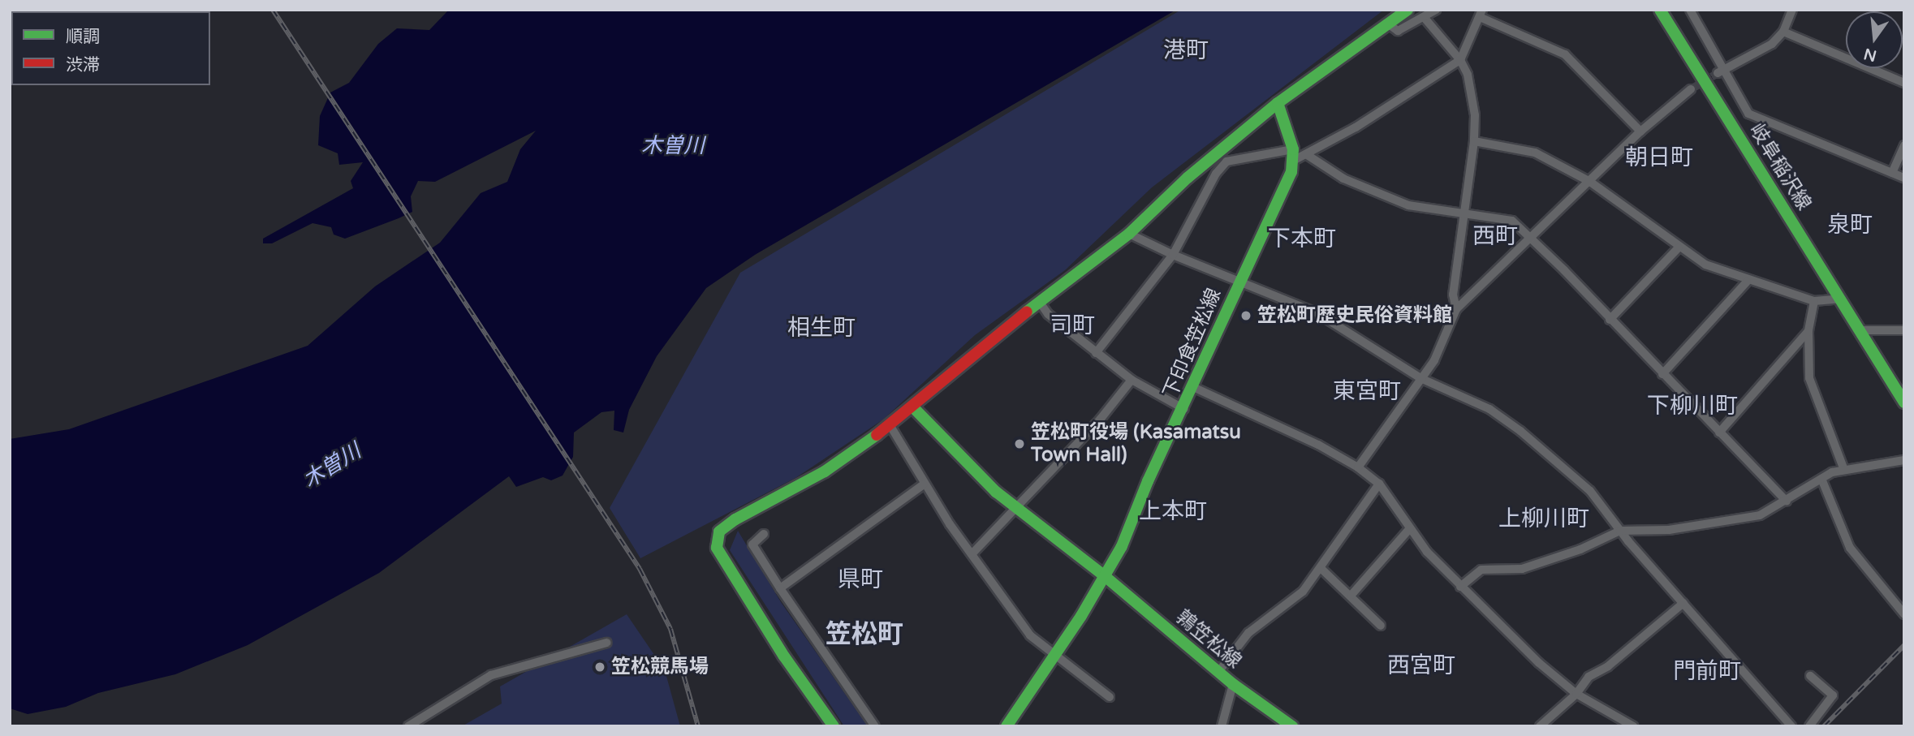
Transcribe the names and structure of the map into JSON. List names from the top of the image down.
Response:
{
  "streets": {
    "main road": ["岐阜稲沢線", "下印食笠松線", "鶉笠松線"]
  },
  "crossings": [
    ["下印食笠松線", "鶉笠松線"]
  ],
  "districts": [
    "港町",
    "朝日町",
    "泉町",
    "西町",
    "下本町",
    "司町",
    "相生町",
    "東宮町",
    "下柳川町",
    "上本町",
    "上柳川町",
    "県町",
    "笠松町",
    "西宮町",
    "門前町"
  ],
  "water": ["木曽川"],
  "places": ["笠松町歴史民俗資料館", "笠松町役場 (Kasamatsu Town Hall)", "笠松競馬場"],
  "legend": ["順調", "渋滞"],
  "north": "bottom"
}
